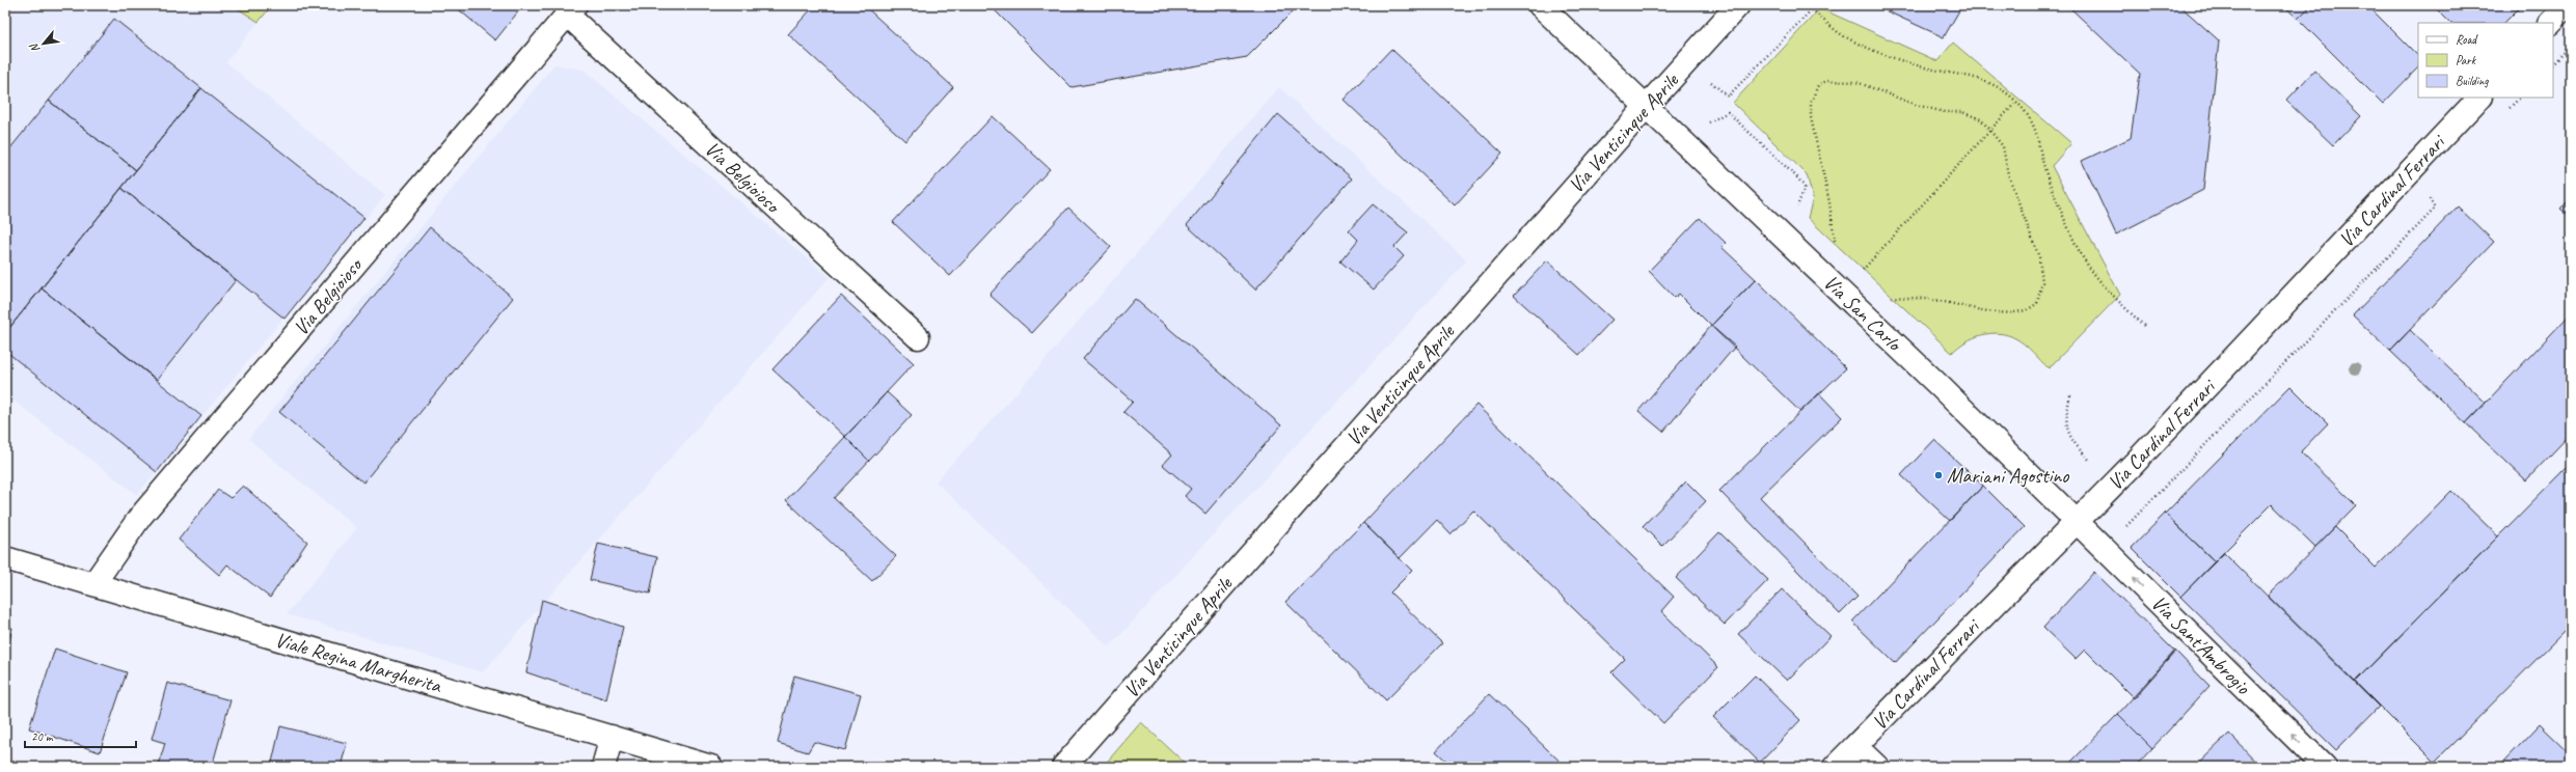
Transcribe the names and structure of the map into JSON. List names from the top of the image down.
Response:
{
  "streets": {
    "street": [
      "Via Venticinque Aprile",
      "Via Belgioioso",
      "Via Cardinal Ferrari",
      "Via San Carlo",
      "Via Sant'Ambrogio",
      "Viale Regina Margherita"
    ]
  },
  "crossings": [
    ["Via Venticinque Aprile", "Via San Carlo"],
    ["Via Belgioioso", "Viale Regina Margherita"],
    ["Via Cardinal Ferrari", "Via San Carlo"],
    ["Via Cardinal Ferrari", "Via Sant'Ambrogio"],
    ["Via San Carlo", "Via Sant'Ambrogio"]
  ],
  "one_way": ["Via Sant'Ambrogio"],
  "places": ["Mariani Agostino"],
  "legend": ["Road", "Park", "Building"],
  "scale_bar": "20 m",
  "north": "bottom left"
}
